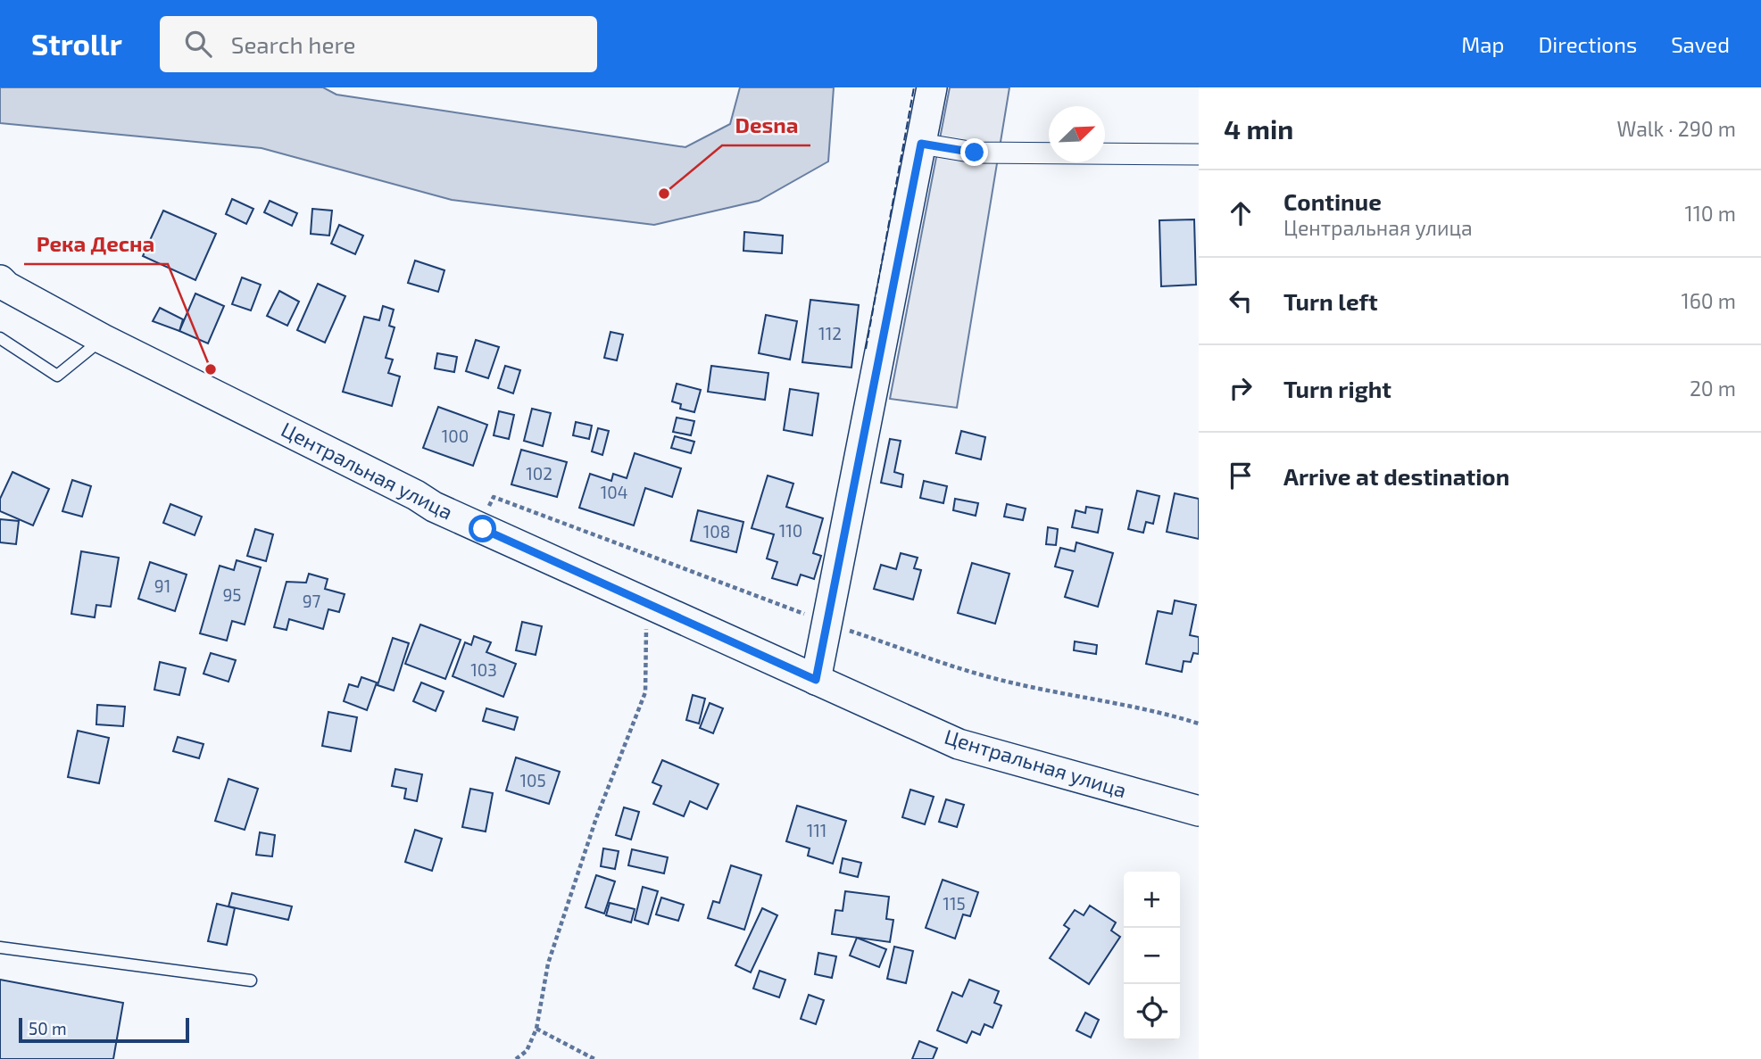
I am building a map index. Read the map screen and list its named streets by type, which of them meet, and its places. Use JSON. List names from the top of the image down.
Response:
{
  "streets": {
    "street": ["Центральная улица"]
  },
  "places": ["Desna", "Река Десна"],
  "house_numbers": [
    "112",
    "100",
    "102",
    "104",
    "110",
    "108",
    "91",
    "95",
    "97",
    "103",
    "105",
    "111",
    "115"
  ],
  "scale_bar": "50 m",
  "north": "top right",
  "page": {
    "header": "Strollr",
    "search": "Search here",
    "nav": ["Map", "Directions", "Saved"],
    "heading": ["4 min", "Walk · 290 m"],
    "list": [
      ["Continue", "Центральная улица", "110 m"],
      ["Turn left", "160 m"],
      ["Turn right", "20 m"],
      "Arrive at destination"
    ],
    "map_buttons": ["+", "−"],
    "scale": "50 m"
  }
}
